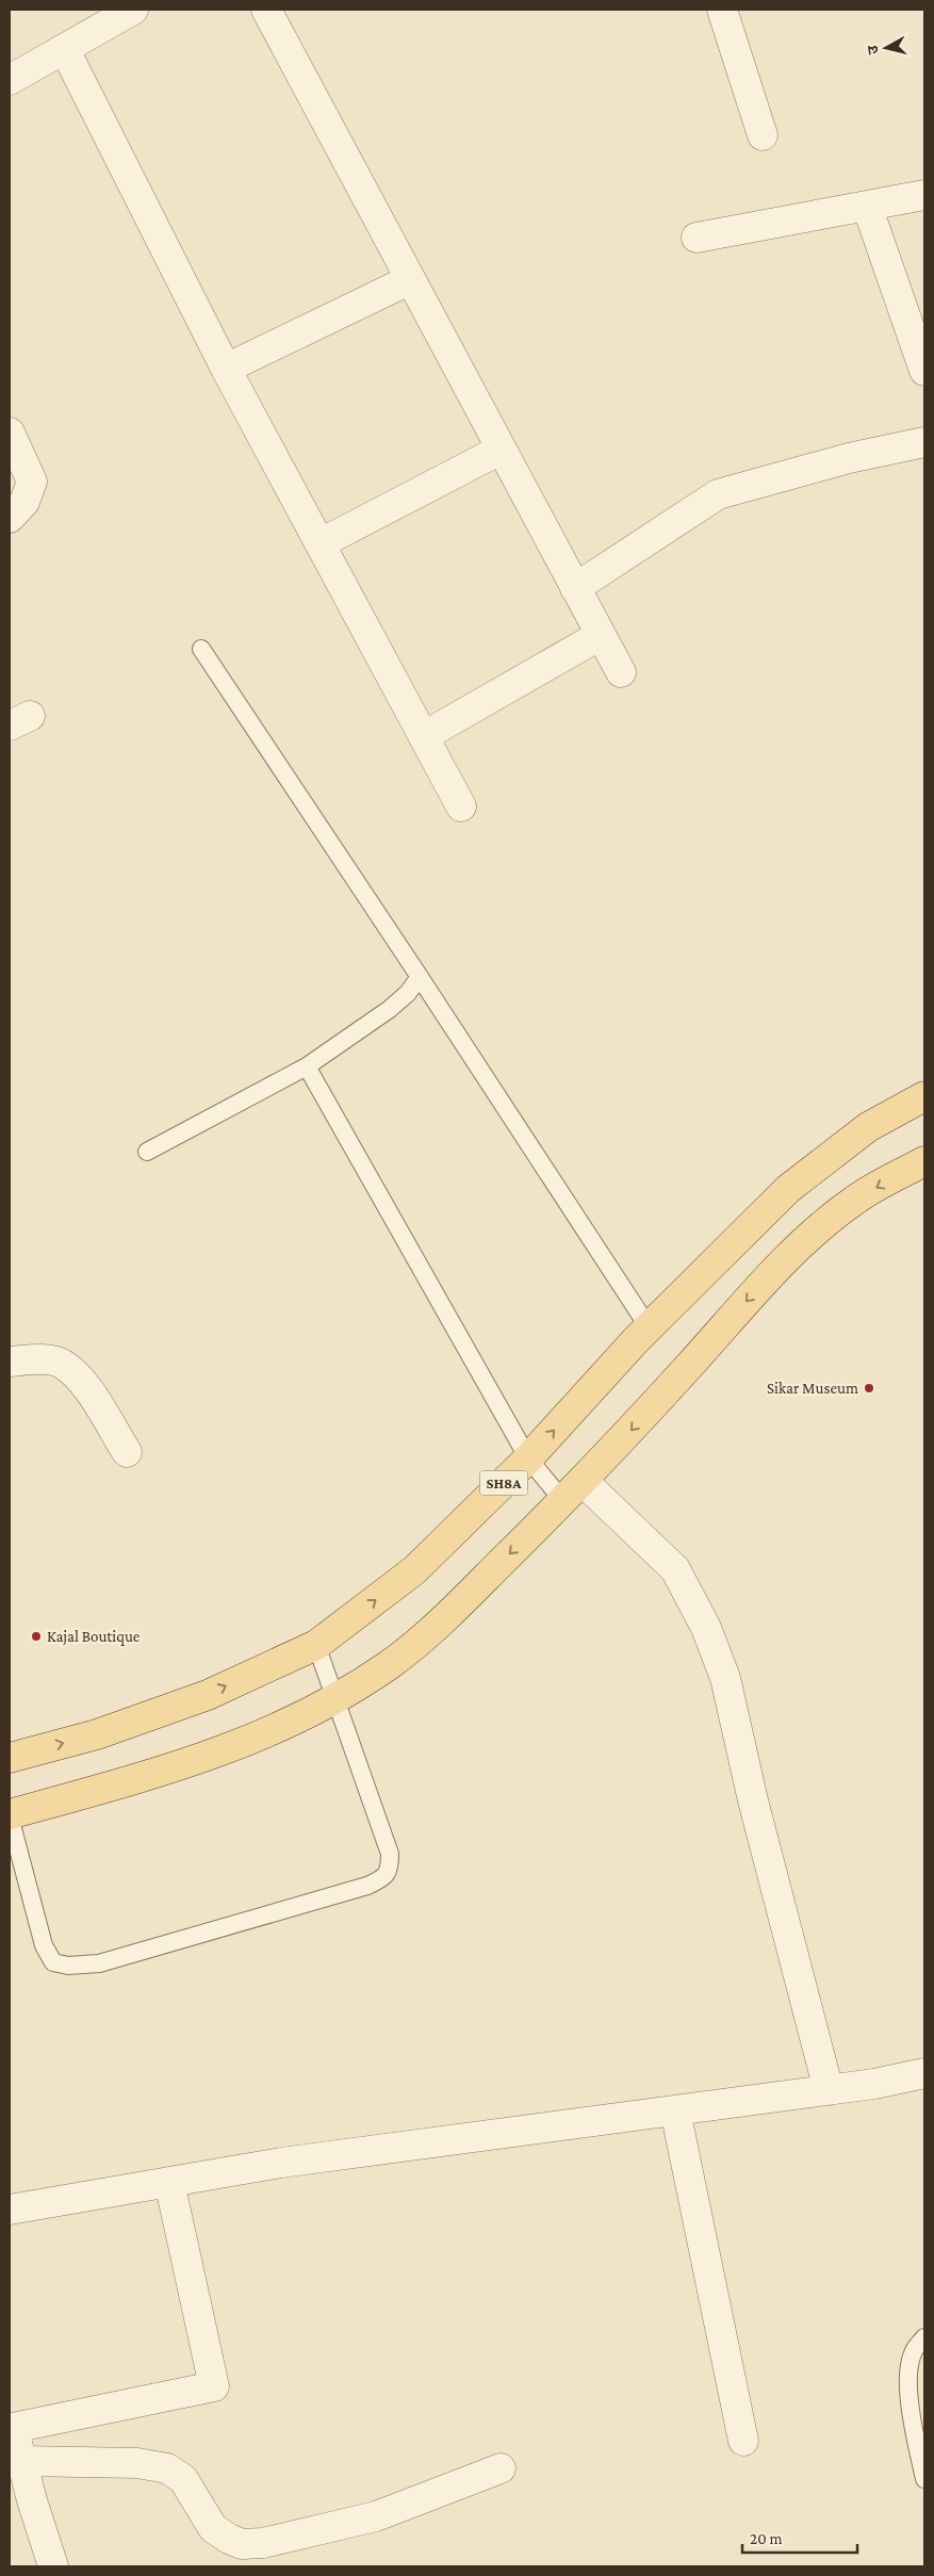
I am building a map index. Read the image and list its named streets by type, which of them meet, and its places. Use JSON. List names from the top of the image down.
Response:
{
  "streets": {
    "main road": ["SH8A"]
  },
  "places": ["Sikar Museum", "Kajal Boutique"],
  "scale_bar": "20 m",
  "north": "left"
}
